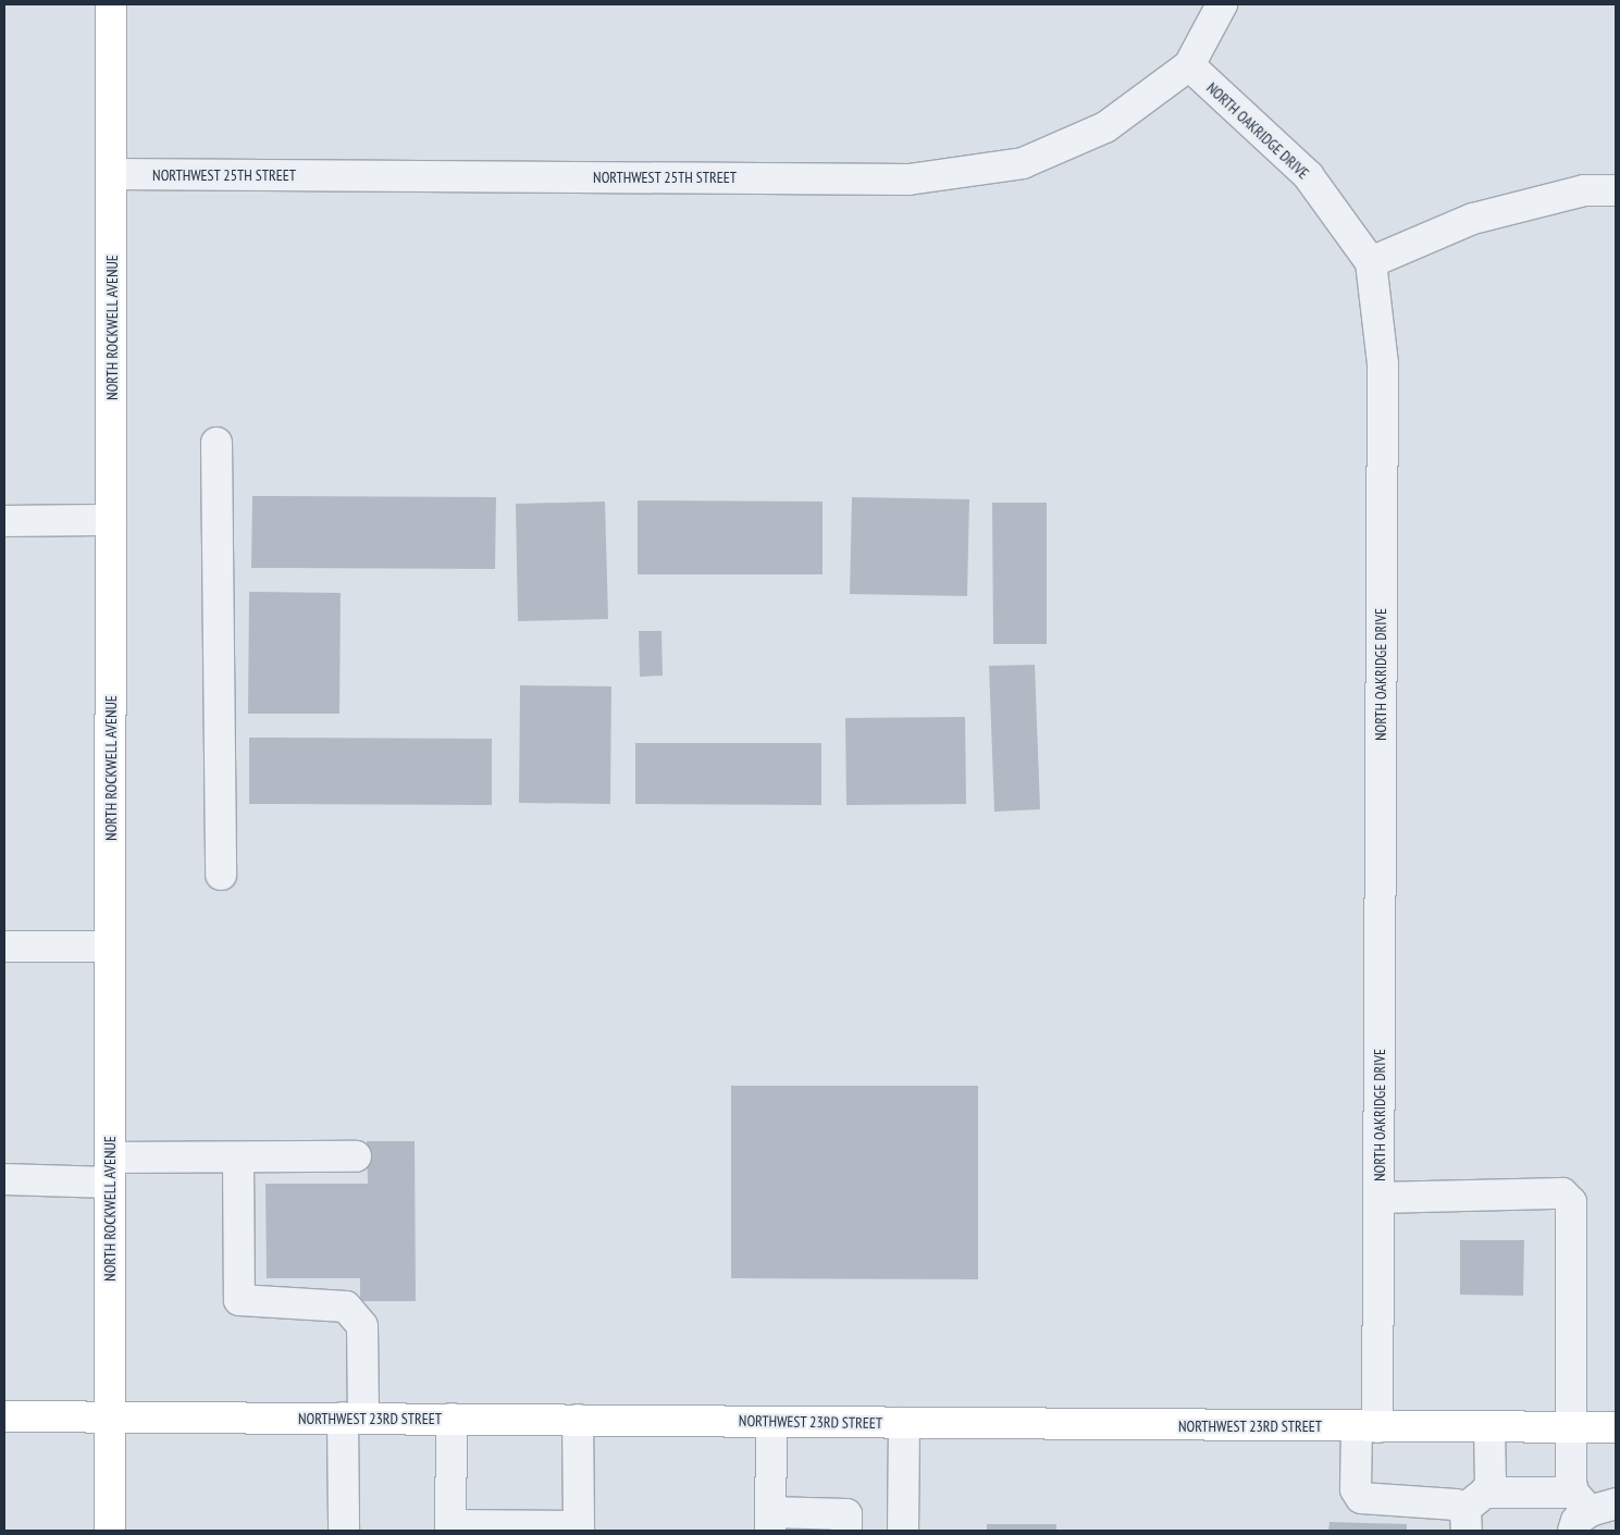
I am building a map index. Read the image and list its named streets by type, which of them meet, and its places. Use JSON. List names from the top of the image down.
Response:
{
  "streets": {
    "main road": ["NORTH ROCKWELL AVENUE", "NORTHWEST 23RD STREET"],
    "street": ["NORTH OAKRIDGE DRIVE", "NORTHWEST 25TH STREET"]
  },
  "crossings": [
    ["NORTH OAKRIDGE DRIVE", "NORTHWEST 25TH STREET"],
    ["NORTH OAKRIDGE DRIVE", "NORTHWEST 23RD STREET"],
    ["NORTHWEST 25TH STREET", "NORTH ROCKWELL AVENUE"],
    ["NORTH ROCKWELL AVENUE", "NORTHWEST 23RD STREET"]
  ]
}
